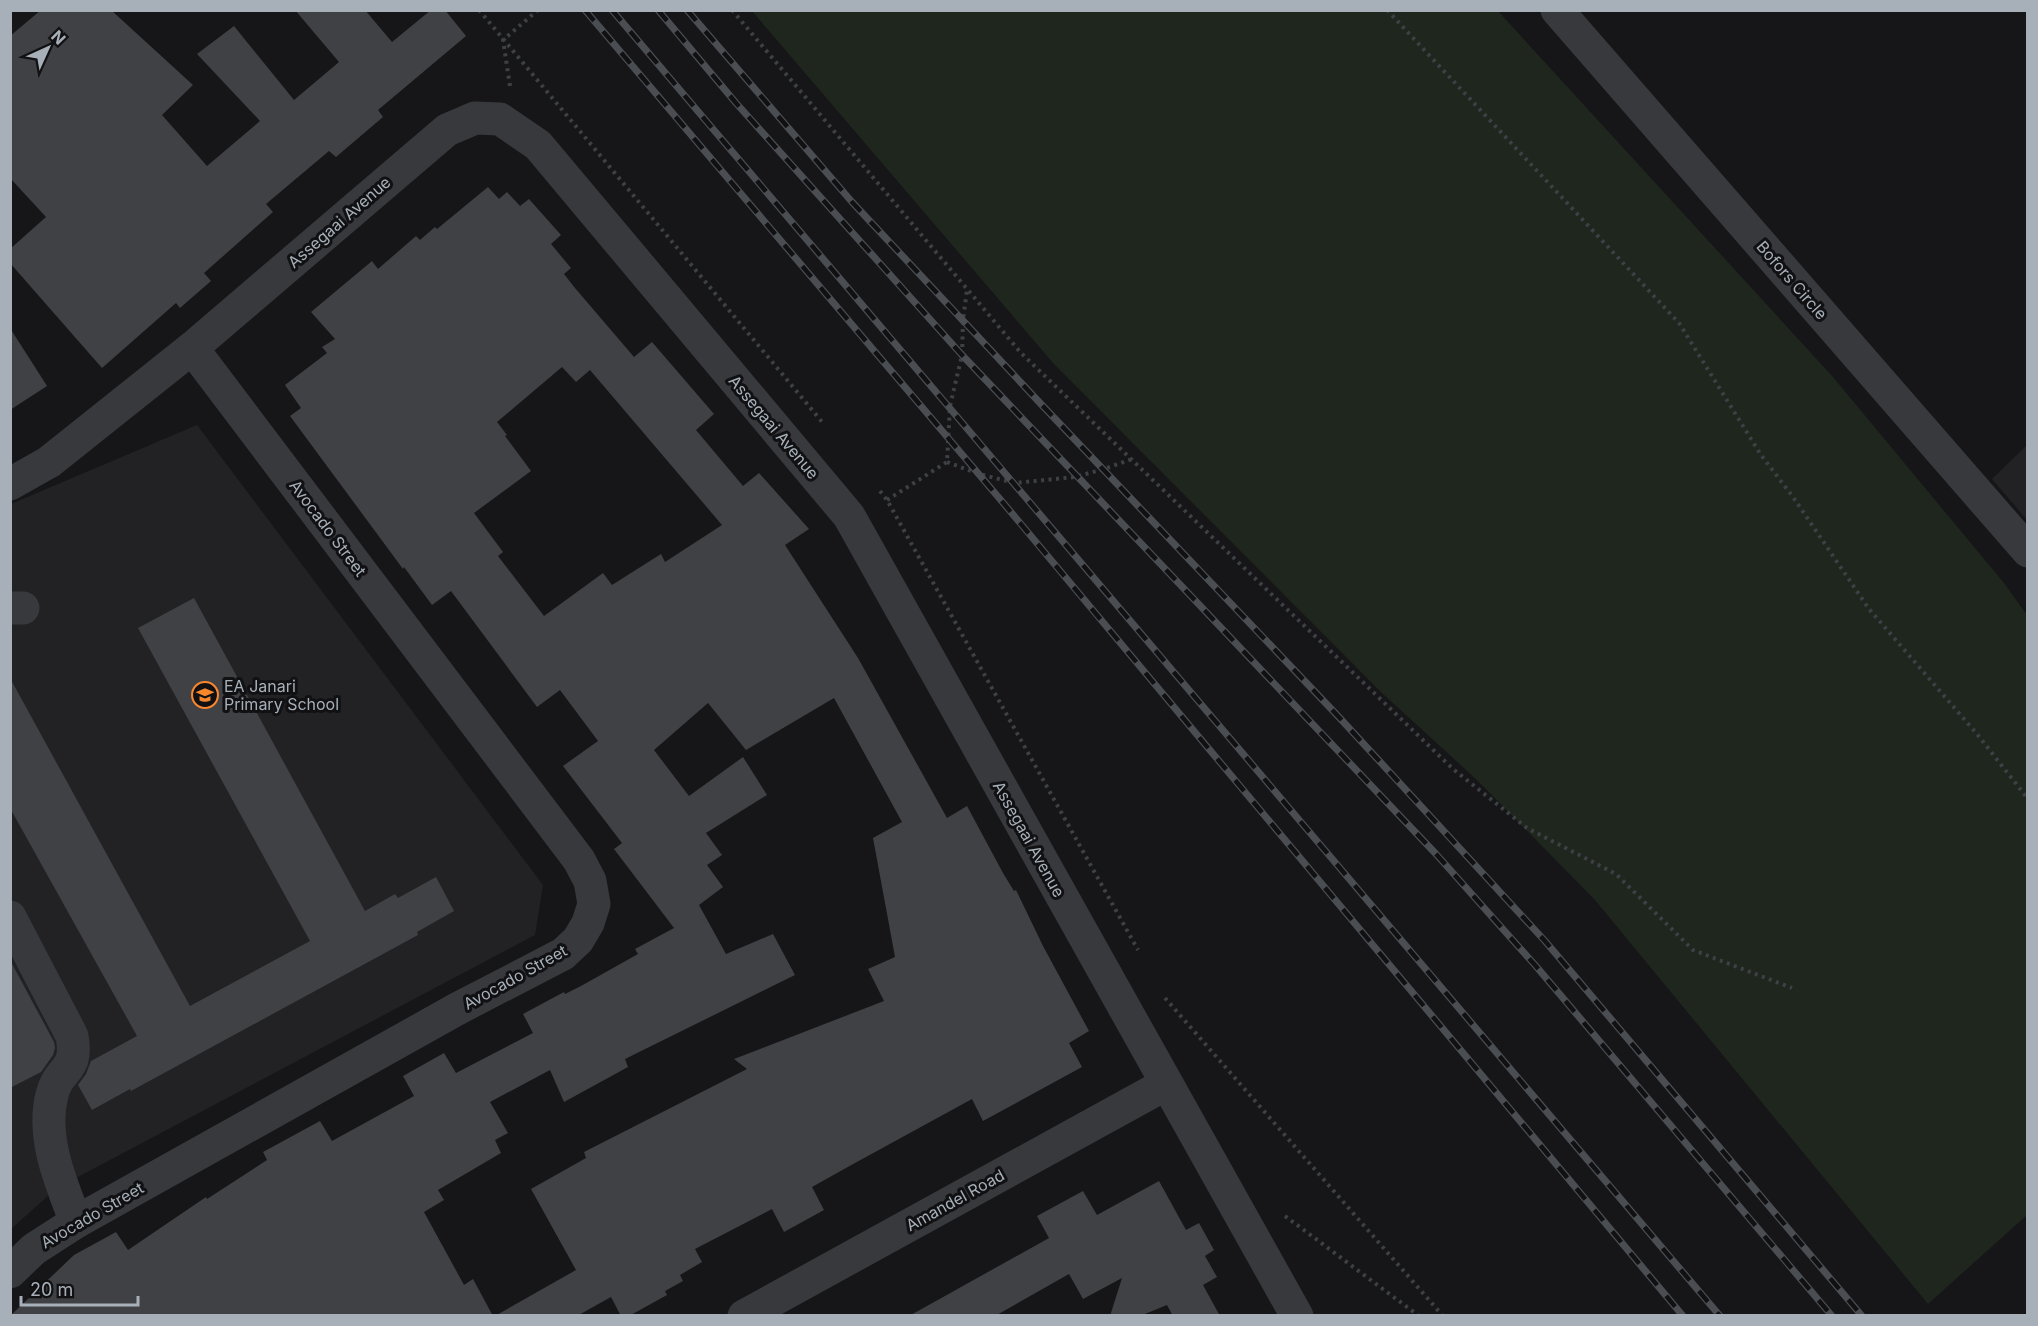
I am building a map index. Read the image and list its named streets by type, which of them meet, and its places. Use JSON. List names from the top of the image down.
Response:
{
  "streets": {
    "street": [
      "Assegaai Avenue",
      "Bofors Circle",
      "Avocado Street",
      "Amandel Road"
    ]
  },
  "crossings": [
    ["Assegaai Avenue", "Avocado Street"],
    ["Assegaai Avenue", "Amandel Road"]
  ],
  "places": {
    "school or university": ["EA Janari Primary School"]
  },
  "scale_bar": "20 m",
  "north": "top right"
}
